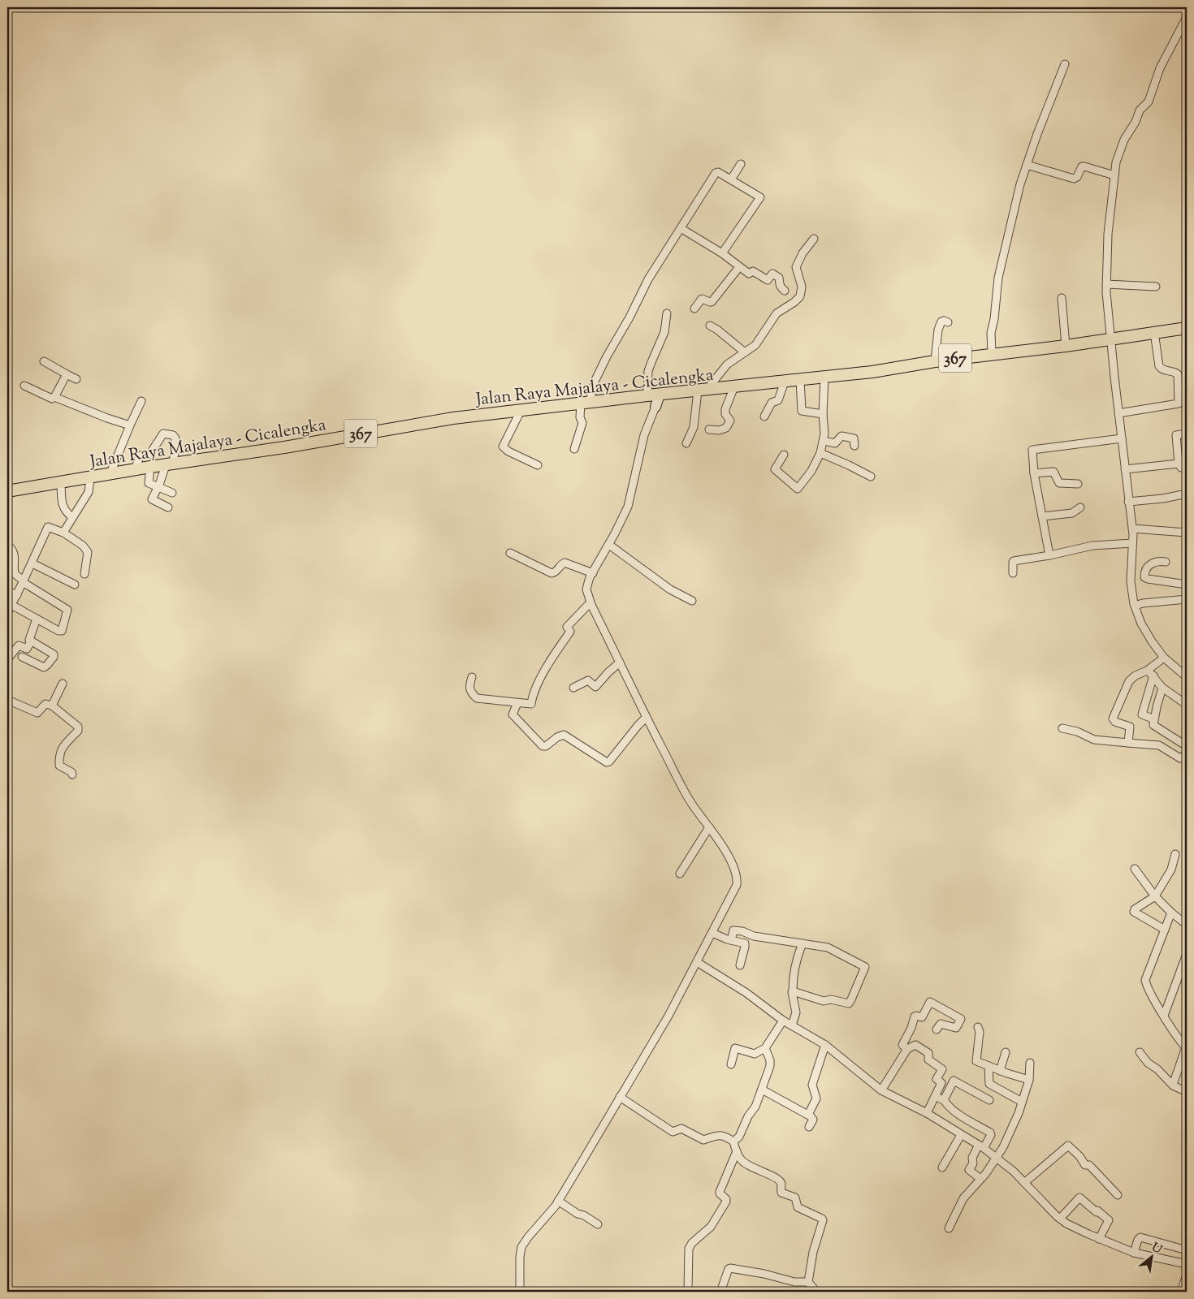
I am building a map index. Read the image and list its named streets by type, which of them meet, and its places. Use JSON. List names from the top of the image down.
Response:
{
  "streets": {
    "main road": ["367", "Jalan Raya Majalaya - Cicalengka"]
  },
  "north": "top right"
}
